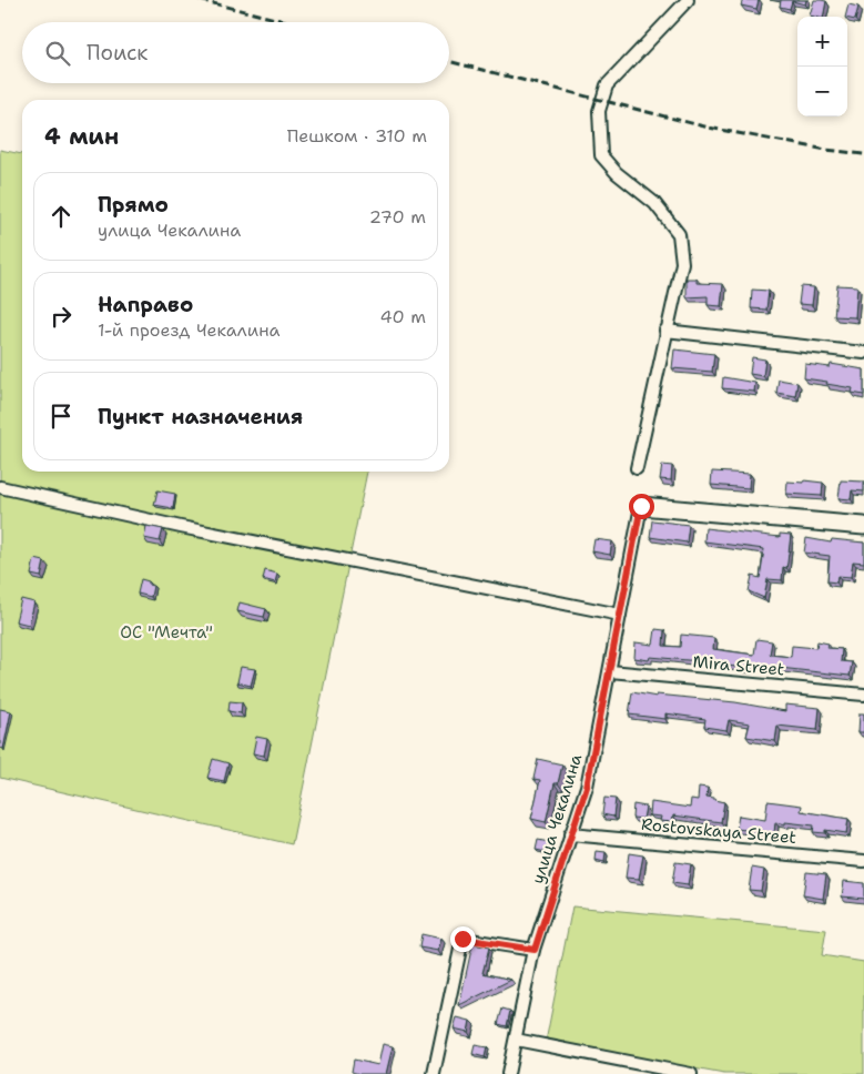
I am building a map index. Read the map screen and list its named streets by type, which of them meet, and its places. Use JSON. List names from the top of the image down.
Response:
{
  "streets": {
    "street": ["Mira Street", "улица Чекалина", "Rostovskaya Street"]
  },
  "crossings": [
    ["Mira Street", "улица Чекалина"],
    ["улица Чекалина", "Rostovskaya Street"]
  ],
  "parks": ["ОС \"Мечта\""],
  "page": {
    "map_buttons": ["+", "−"],
    "search": "Поиск",
    "heading": ["4 мин", "Пешком · 310 m"],
    "list": [
      ["Прямо", "улица Чекалина", "270 m"],
      ["Направо", "1-й проезд Чекалина", "40 m"],
      "Пункт назначения"
    ]
  }
}
